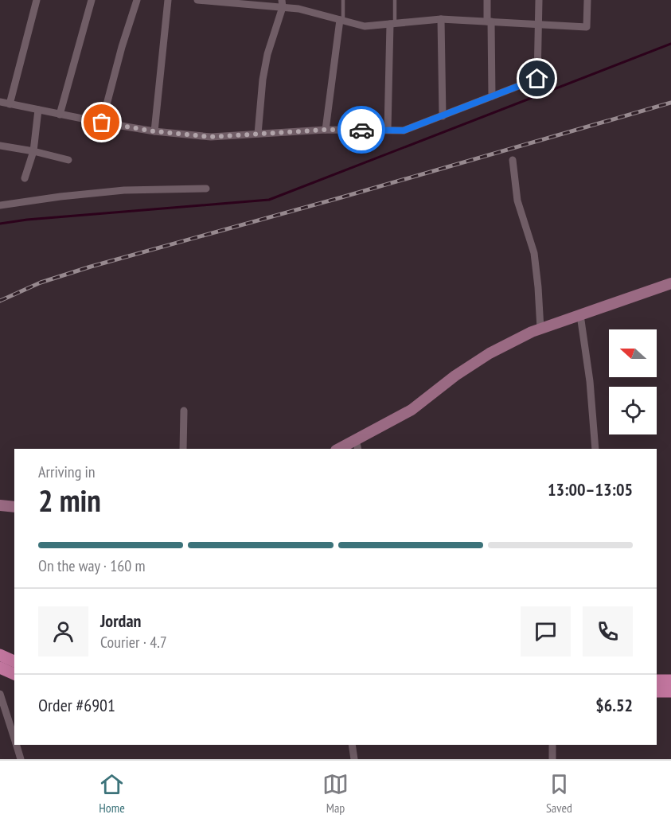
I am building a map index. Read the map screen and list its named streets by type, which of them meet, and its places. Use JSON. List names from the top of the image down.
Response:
{
  "north": "left",
  "page": {
    "heading": ["2 min", "Arriving in", "13:00–13:05"],
    "panel": [
      "Jordan",
      "Courier · 4.7",
      "Order #6901",
      "$6.52"
    ],
    "bar": "On the way · 160 m",
    "tabs": ["Home", "Map", "Saved"]
  }
}
